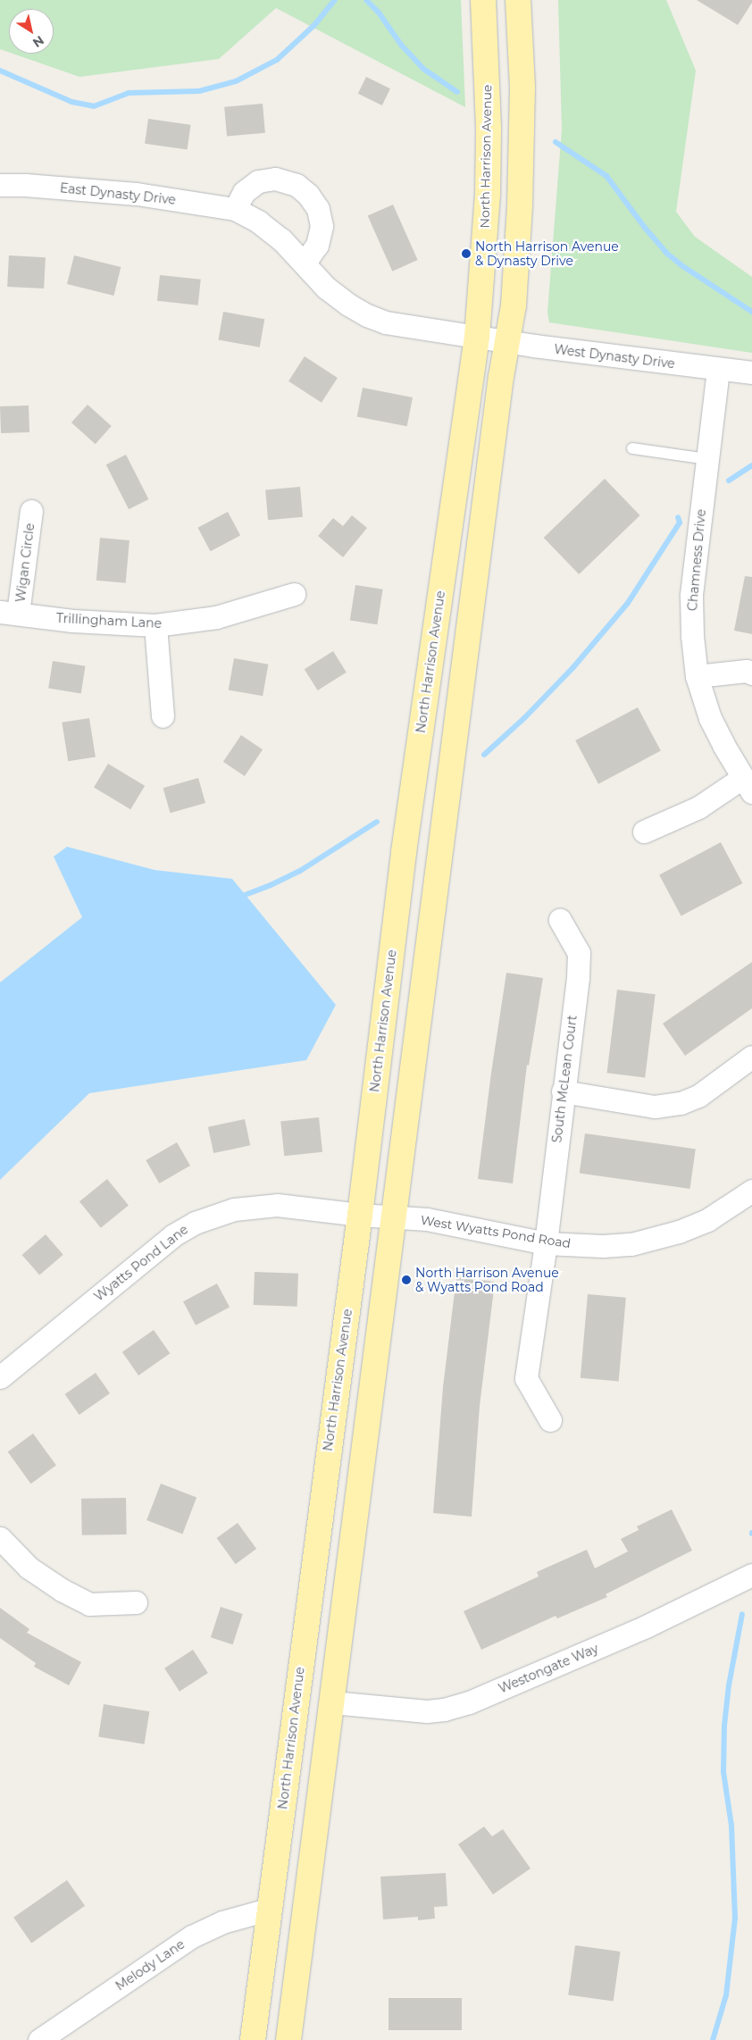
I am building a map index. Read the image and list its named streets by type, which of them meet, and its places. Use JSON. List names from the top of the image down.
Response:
{
  "streets": {
    "main road": ["North Harrison Avenue"],
    "street": [
      "East Dynasty Drive",
      "West Dynasty Drive",
      "Chamness Drive",
      "Wigan Circle",
      "Trillingham Lane",
      "South McLean Court",
      "West Wyatts Pond Road",
      "Wyatts Pond Lane",
      "Westongate Way",
      "Melody Lane"
    ]
  },
  "crossings": [
    ["North Harrison Avenue", "East Dynasty Drive"],
    ["North Harrison Avenue", "West Dynasty Drive"],
    ["North Harrison Avenue", "West Wyatts Pond Road"],
    ["North Harrison Avenue", "Wyatts Pond Lane"],
    ["North Harrison Avenue", "Melody Lane"],
    ["East Dynasty Drive", "West Dynasty Drive"],
    ["West Dynasty Drive", "Chamness Drive"],
    ["Wigan Circle", "Trillingham Lane"],
    ["South McLean Court", "West Wyatts Pond Road"],
    ["West Wyatts Pond Road", "Wyatts Pond Lane"]
  ],
  "places": ["North Harrison Avenue & Dynasty Drive", "North Harrison Avenue & Wyatts Pond Road"],
  "north": "bottom right"
}
